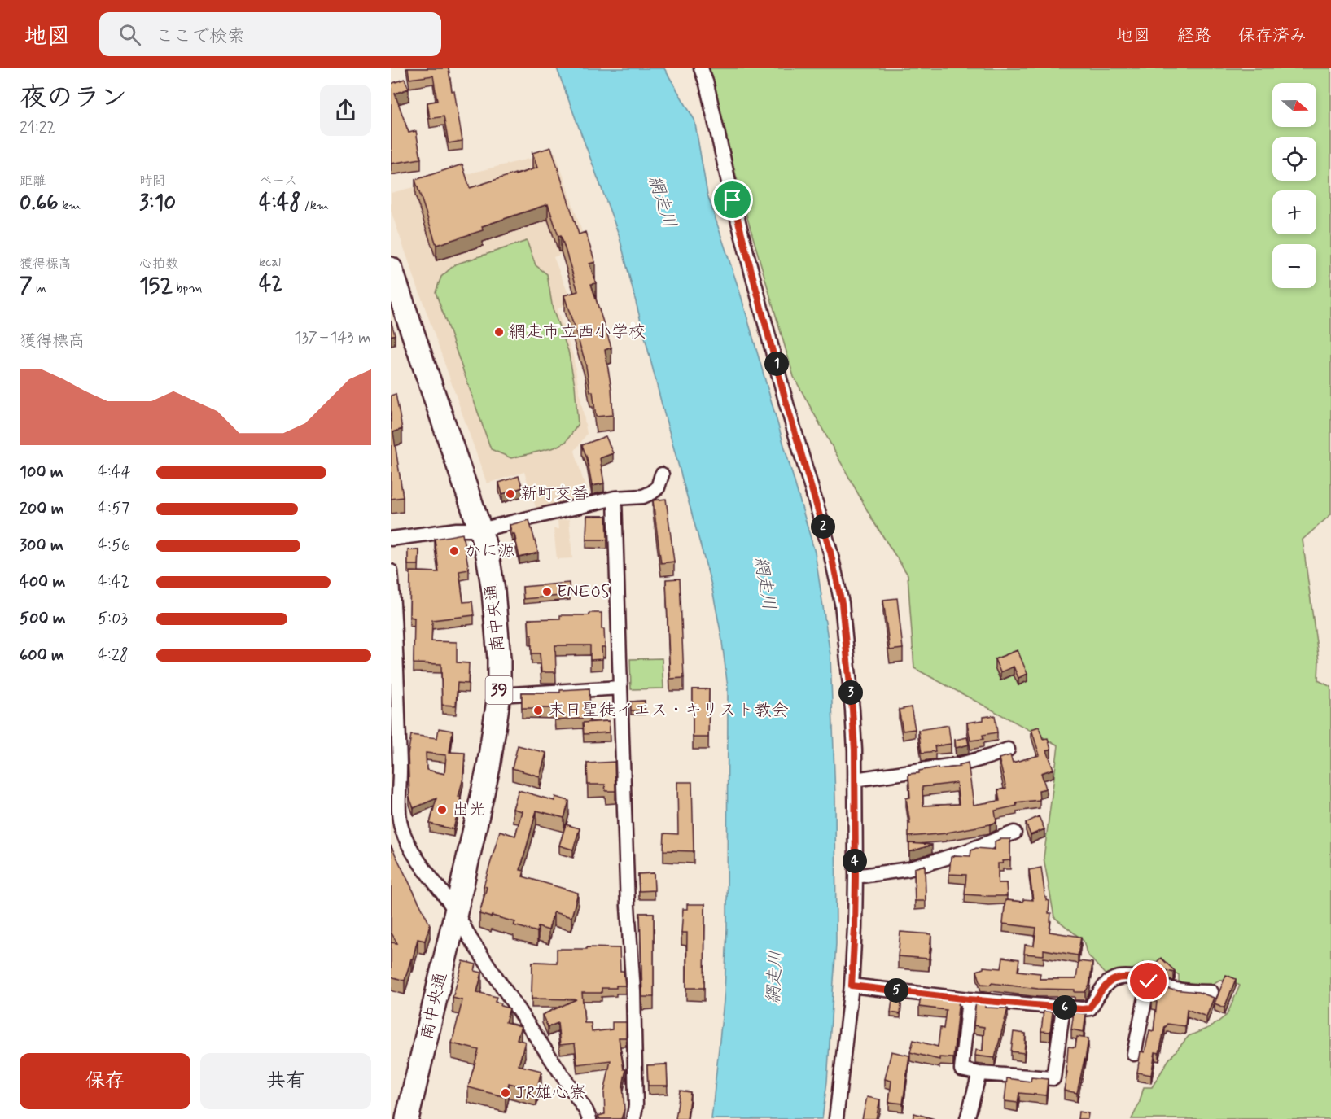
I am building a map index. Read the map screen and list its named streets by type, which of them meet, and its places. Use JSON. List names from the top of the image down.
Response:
{
  "streets": {
    "highway": ["南中央通", "39"]
  },
  "water": ["網走川"],
  "places": [
    "網走市立西小学校",
    "新町交番",
    "かに源",
    "ENEOS",
    "末日聖徒イエス・キリスト教会",
    "出光",
    "JR雄心寮"
  ],
  "north": "right",
  "page": {
    "header": "地図",
    "search": "ここで検索",
    "nav": ["地図", "経路", "保存済み"],
    "heading": ["夜のラン", "21:22"],
    "map_buttons": ["+", "−"],
    "stats": [
      ["距離", "0.66 km"],
      ["時間", "3:10"],
      ["ペース", "4:48 /km"],
      ["獲得標高", "7 m"],
      ["心拍数", "152 bpm"],
      ["kcal", "42"]
    ],
    "chart": ["獲得標高", "137–143 m"],
    "pins": [
      "1",
      "2",
      "3",
      "4",
      "5",
      "6"
    ],
    "list": [
      {
        "name": "100 m",
        "note": "4:44"
      },
      {
        "name": "200 m",
        "note": "4:57"
      },
      {
        "name": "300 m",
        "note": "4:56"
      },
      {
        "name": "400 m",
        "note": "4:42"
      },
      {
        "name": "500 m",
        "note": "5:03"
      },
      {
        "name": "600 m",
        "note": "4:28"
      }
    ],
    "buttons": ["保存", "共有"]
  }
}
